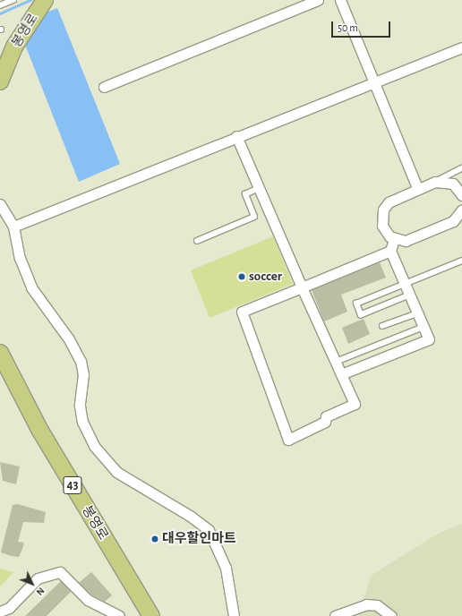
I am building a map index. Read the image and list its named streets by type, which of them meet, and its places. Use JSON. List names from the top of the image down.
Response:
{
  "streets": {
    "highway": ["봉영로", "43"]
  },
  "places": ["soccer", "대우할인마트"],
  "scale_bar": "50 m",
  "north": "bottom right"
}
